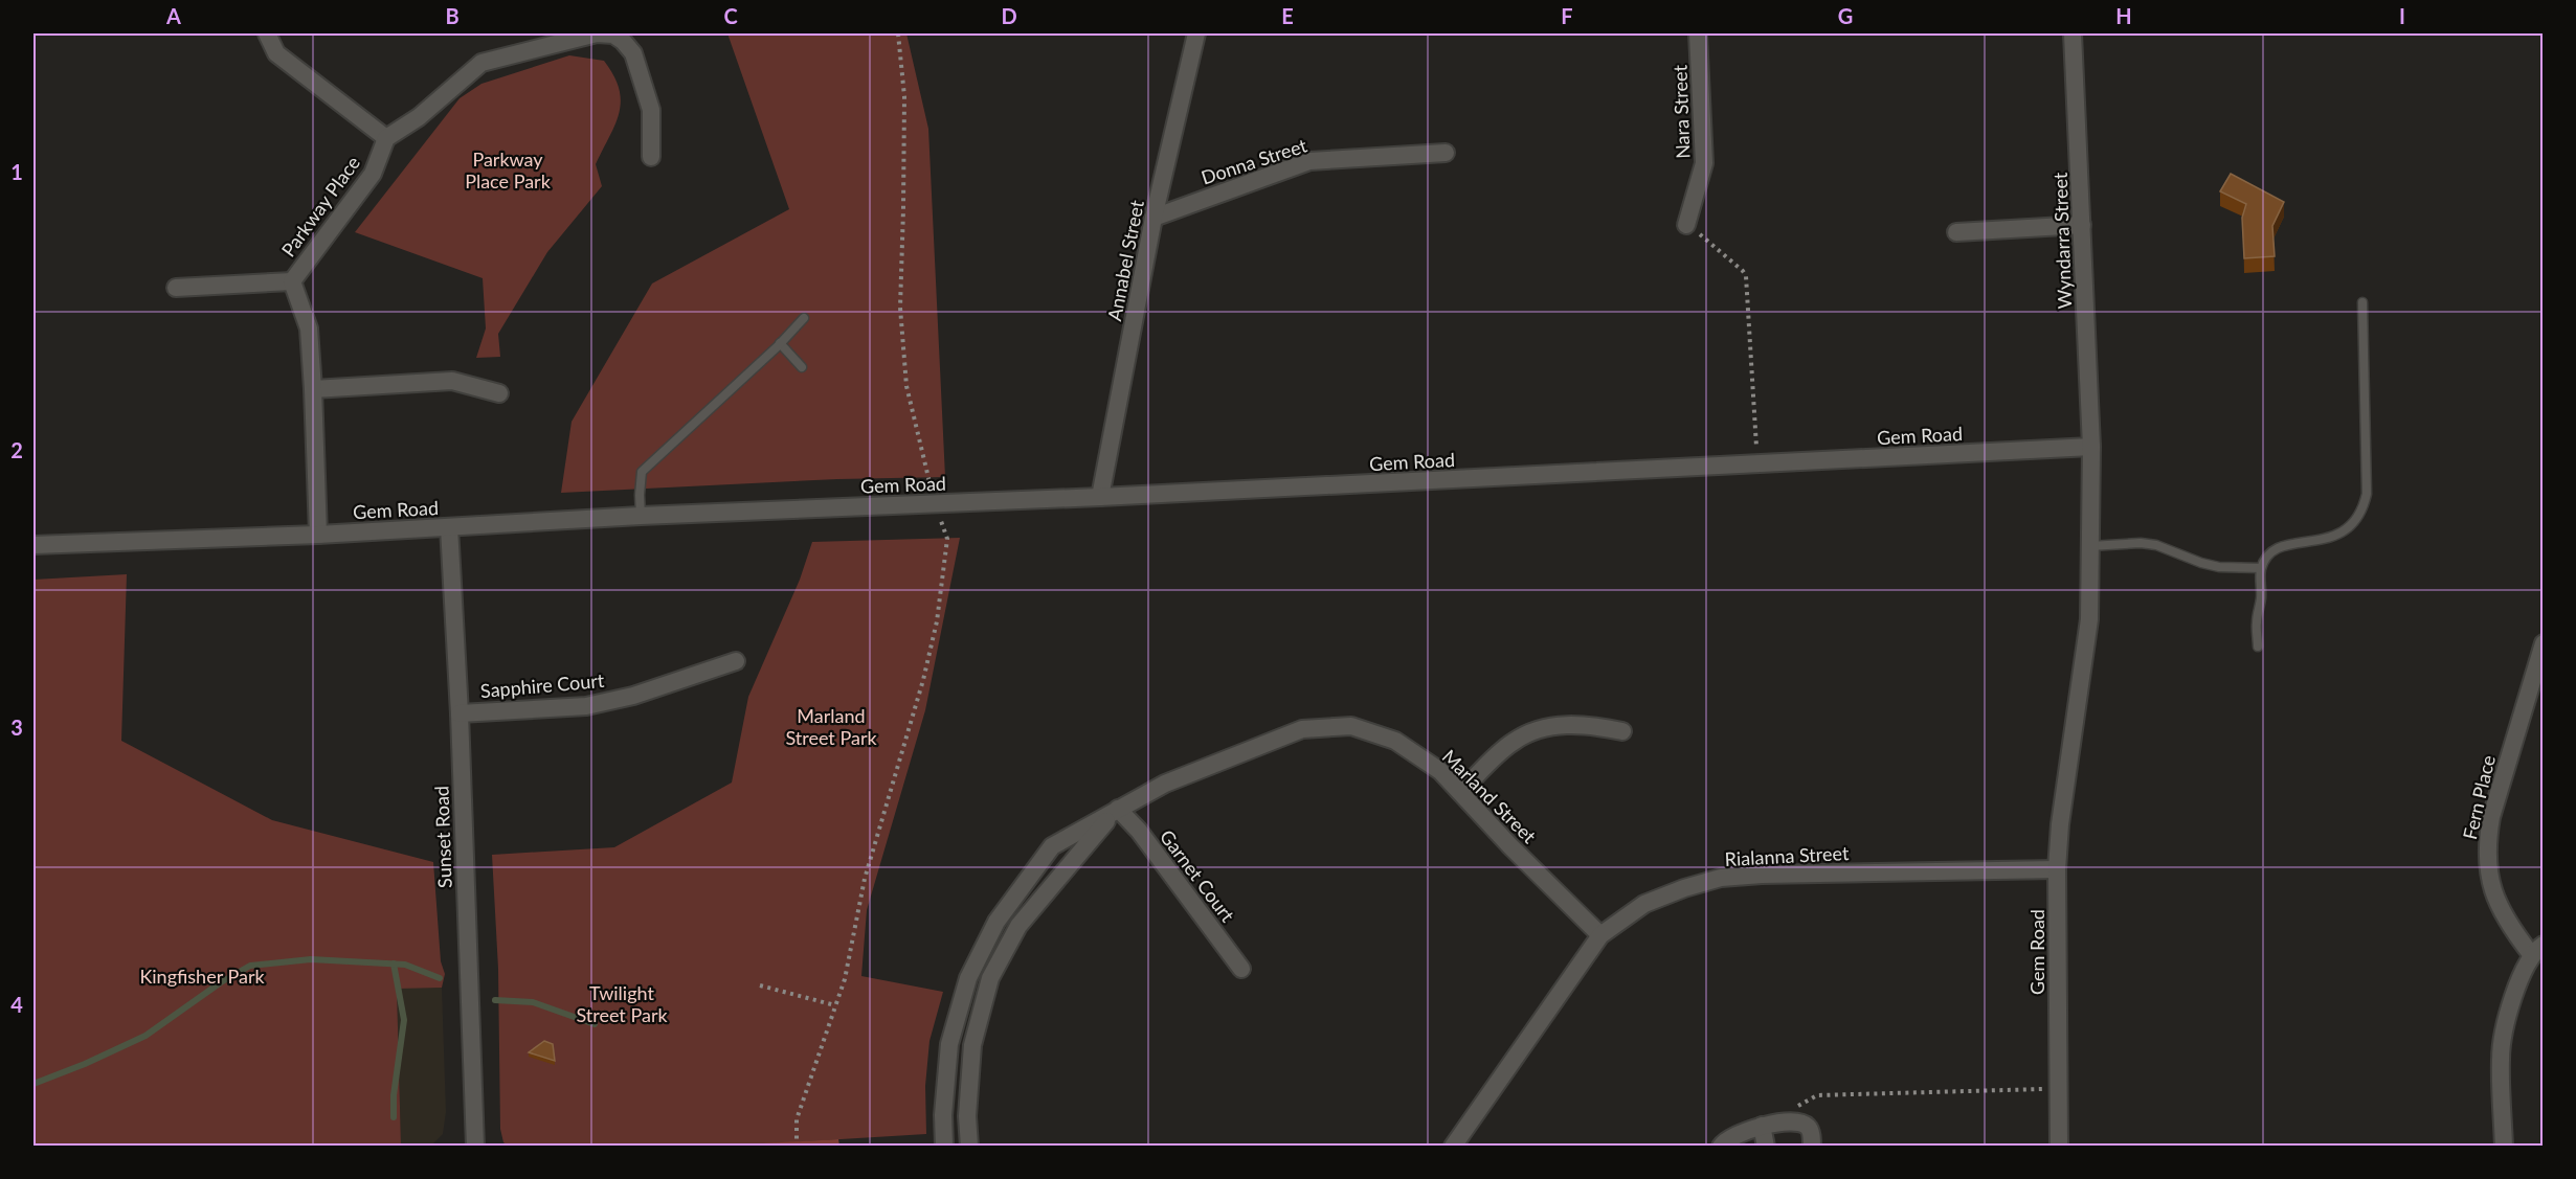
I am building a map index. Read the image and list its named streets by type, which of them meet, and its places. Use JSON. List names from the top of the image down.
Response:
{
  "streets": {
    "street": [
      "Nara Street",
      "Donna Street",
      "Parkway Place",
      "Wyndarra Street",
      "Annabel Street",
      "Gem Road",
      "Sapphire Court",
      "Marland Street",
      "Fern Place",
      "Sunset Road",
      "Rialanna Street",
      "Garnet Court"
    ]
  },
  "crossings": [
    ["Donna Street", "Annabel Street"],
    ["Parkway Place", "Gem Road"],
    ["Wyndarra Street", "Gem Road"],
    ["Annabel Street", "Gem Road"],
    ["Gem Road", "Sunset Road"],
    ["Gem Road", "Rialanna Street"],
    ["Sapphire Court", "Sunset Road"],
    ["Marland Street", "Rialanna Street"],
    ["Marland Street", "Garnet Court"]
  ],
  "parks": [
    "Parkway Place Park",
    "Marland Street Park",
    "Kingfisher Park",
    "Twilight Street Park"
  ],
  "grid": {
    "columns": [
      "A",
      "B",
      "C",
      "D",
      "E",
      "F",
      "G",
      "H",
      "I"
    ],
    "rows": [
      "1",
      "2",
      "3",
      "4"
    ]
  }
}
